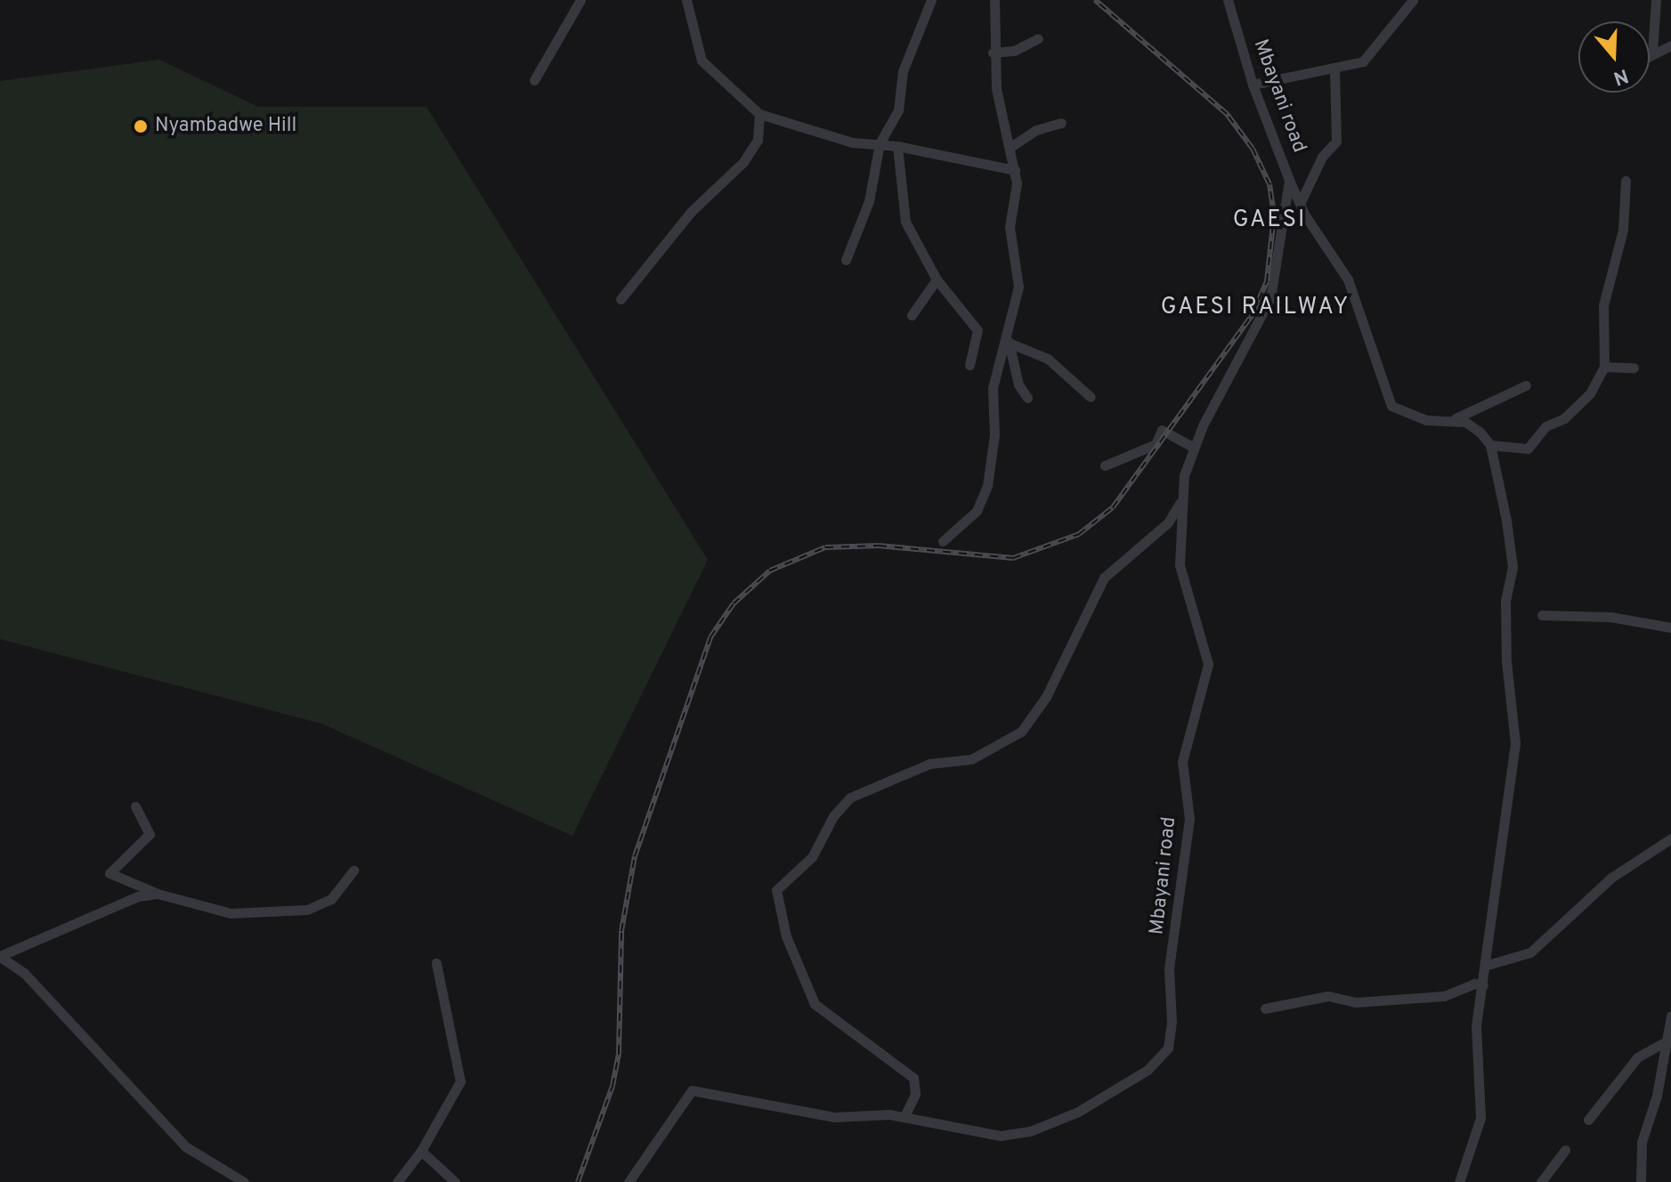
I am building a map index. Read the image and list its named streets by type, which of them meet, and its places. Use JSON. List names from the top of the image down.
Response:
{
  "streets": {
    "street": ["Mbayani road"]
  },
  "districts": ["GAESI", "GAESI RAILWAY"],
  "places": ["Nyambadwe Hill"],
  "north": "bottom"
}
